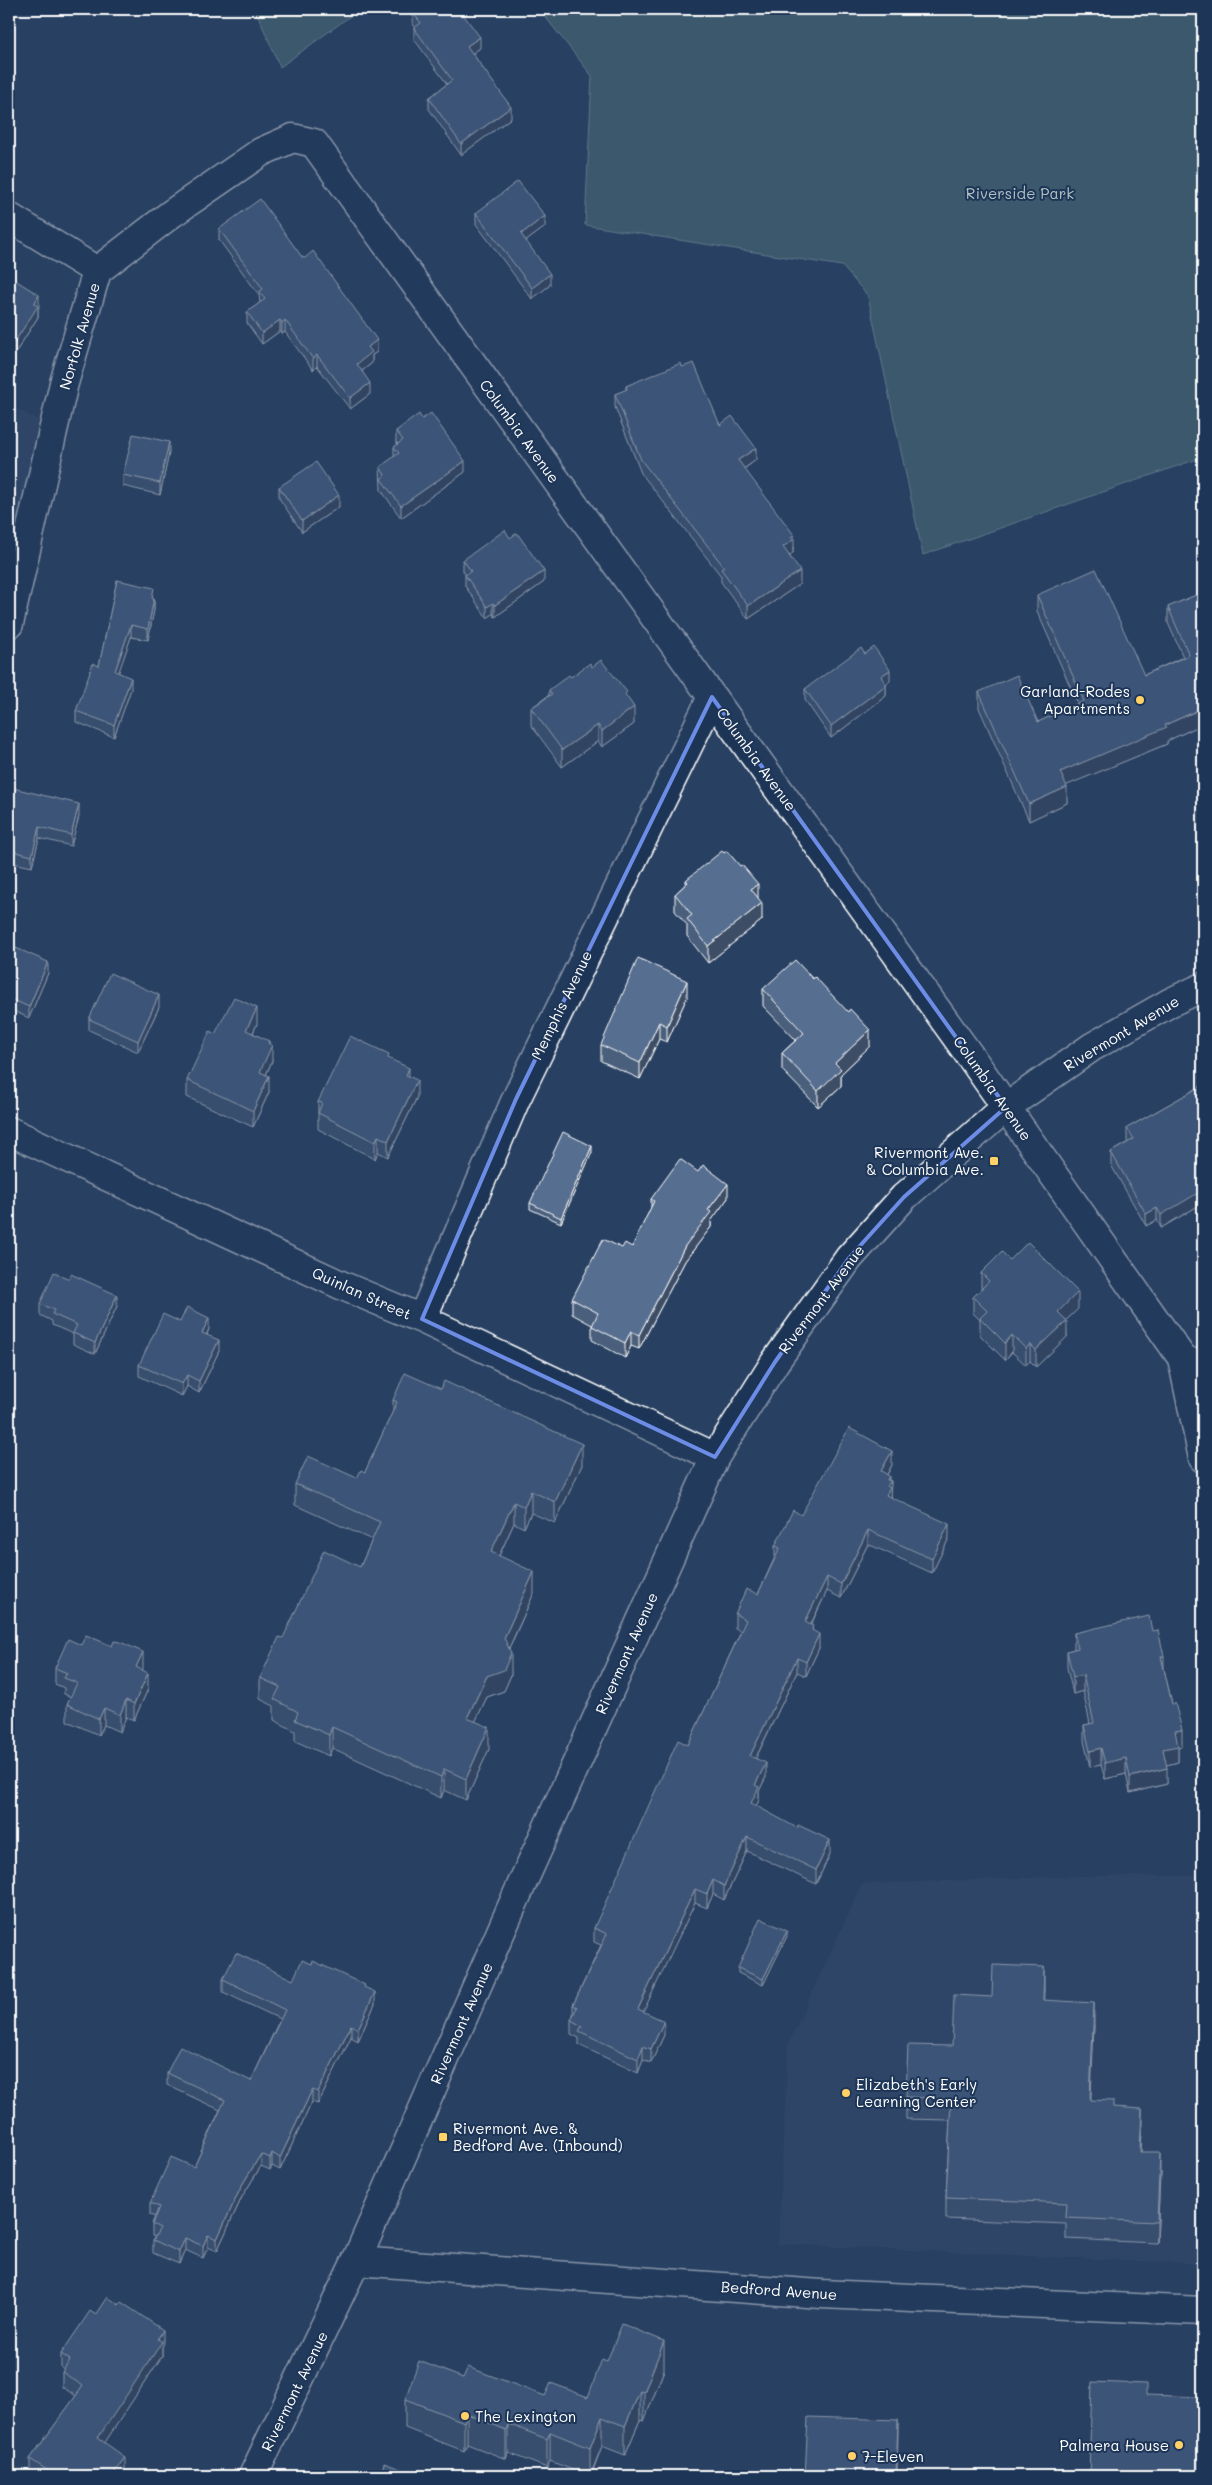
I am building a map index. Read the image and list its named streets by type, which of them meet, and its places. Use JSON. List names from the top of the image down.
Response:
{
  "streets": {
    "street": [
      "Norfolk Avenue",
      "Columbia Avenue",
      "Memphis Avenue",
      "Rivermont Avenue",
      "Quinlan Street",
      "Bedford Avenue"
    ]
  },
  "crossings": [
    ["Norfolk Avenue", "Columbia Avenue"],
    ["Columbia Avenue", "Memphis Avenue"],
    ["Columbia Avenue", "Rivermont Avenue"],
    ["Memphis Avenue", "Quinlan Street"],
    ["Rivermont Avenue", "Quinlan Street"],
    ["Rivermont Avenue", "Bedford Avenue"]
  ],
  "parks": ["Riverside Park"],
  "places": {
    "other": [
      "Garland-Rodes Apartments",
      "Elizabeth's Early Learning Center",
      "The Lexington",
      "Palmera House",
      "7-Eleven"
    ],
    "transit": ["Rivermont Ave. & Columbia Ave.", "Rivermont Ave. & Bedford Ave. (Inbound)"]
  }
}
